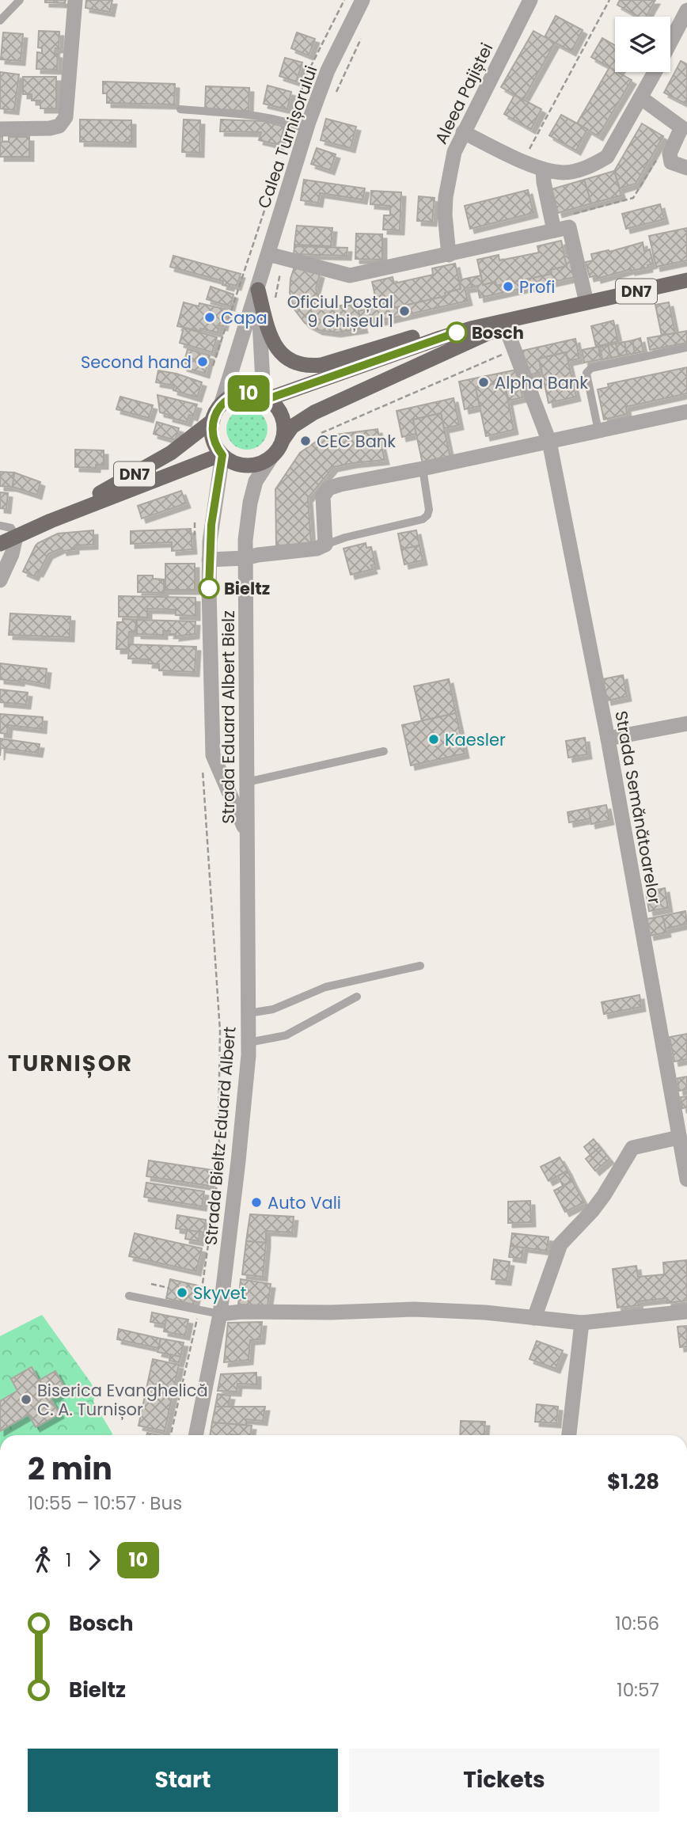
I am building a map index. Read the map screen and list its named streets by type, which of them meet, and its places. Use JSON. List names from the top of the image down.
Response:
{
  "streets": {
    "main road": ["DN7"],
    "street": [
      "Aleea Pajiștei",
      "Calea Turnișorului",
      "Strada Eduard Albert Bielz",
      "Strada Semănătoarelor",
      "Strada Bieltz Eduard Albert"
    ]
  },
  "crossings": [
    ["Calea Turnișorului", "DN7"],
    ["Calea Turnișorului", "Strada Eduard Albert Bielz"],
    ["DN7", "Strada Eduard Albert Bielz"],
    ["DN7", "Strada Semănătoarelor"],
    ["Strada Eduard Albert Bielz", "Strada Bieltz Eduard Albert"]
  ],
  "districts": ["TURNIȘOR"],
  "places": [
    "Profi",
    "Oficiul Poștal 9 Ghișeul 1",
    "Capa",
    "Bosch",
    "Second hand",
    "Alpha Bank",
    "CEC Bank",
    "Bieltz",
    "Kaesler",
    "Auto Vali",
    "Skyvet",
    "Biserica Evanghelică C. A. Turnișor"
  ],
  "lines": ["bus line 10"],
  "page": {
    "on_map": "10",
    "heading": ["2 min", "10:55 – 10:57 · Bus", "$1.28"],
    "legs": ["1", "10"],
    "list": [
      {
        "name": "Bosch",
        "value": "10:56"
      },
      {
        "name": "Bieltz",
        "value": "10:57"
      }
    ],
    "buttons": ["Start", "Tickets"]
  }
}
